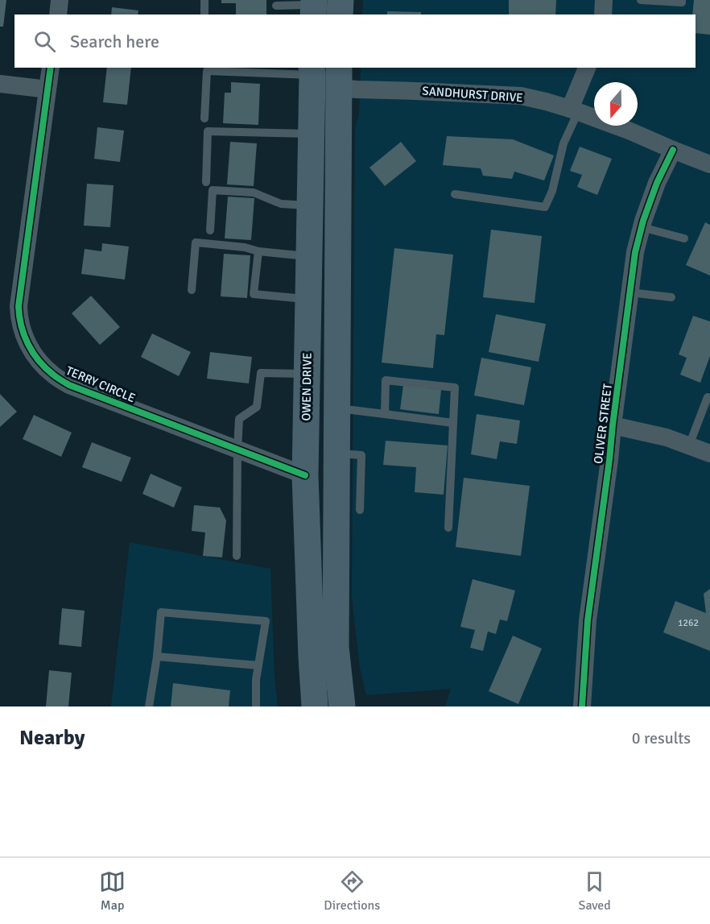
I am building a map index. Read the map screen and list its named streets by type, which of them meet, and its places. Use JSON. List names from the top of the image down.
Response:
{
  "streets": {
    "highway": ["OWEN DRIVE"],
    "street": ["SANDHURST DRIVE", "TERRY CIRCLE", "OLIVER STREET"]
  },
  "crossings": [
    ["SANDHURST DRIVE", "OLIVER STREET"],
    ["TERRY CIRCLE", "OWEN DRIVE"]
  ],
  "house_numbers": ["1262"],
  "north": "bottom",
  "page": {
    "search": "Search here",
    "heading": ["Nearby", "0 results"],
    "nav": ["Map", "Directions", "Saved"]
  }
}
